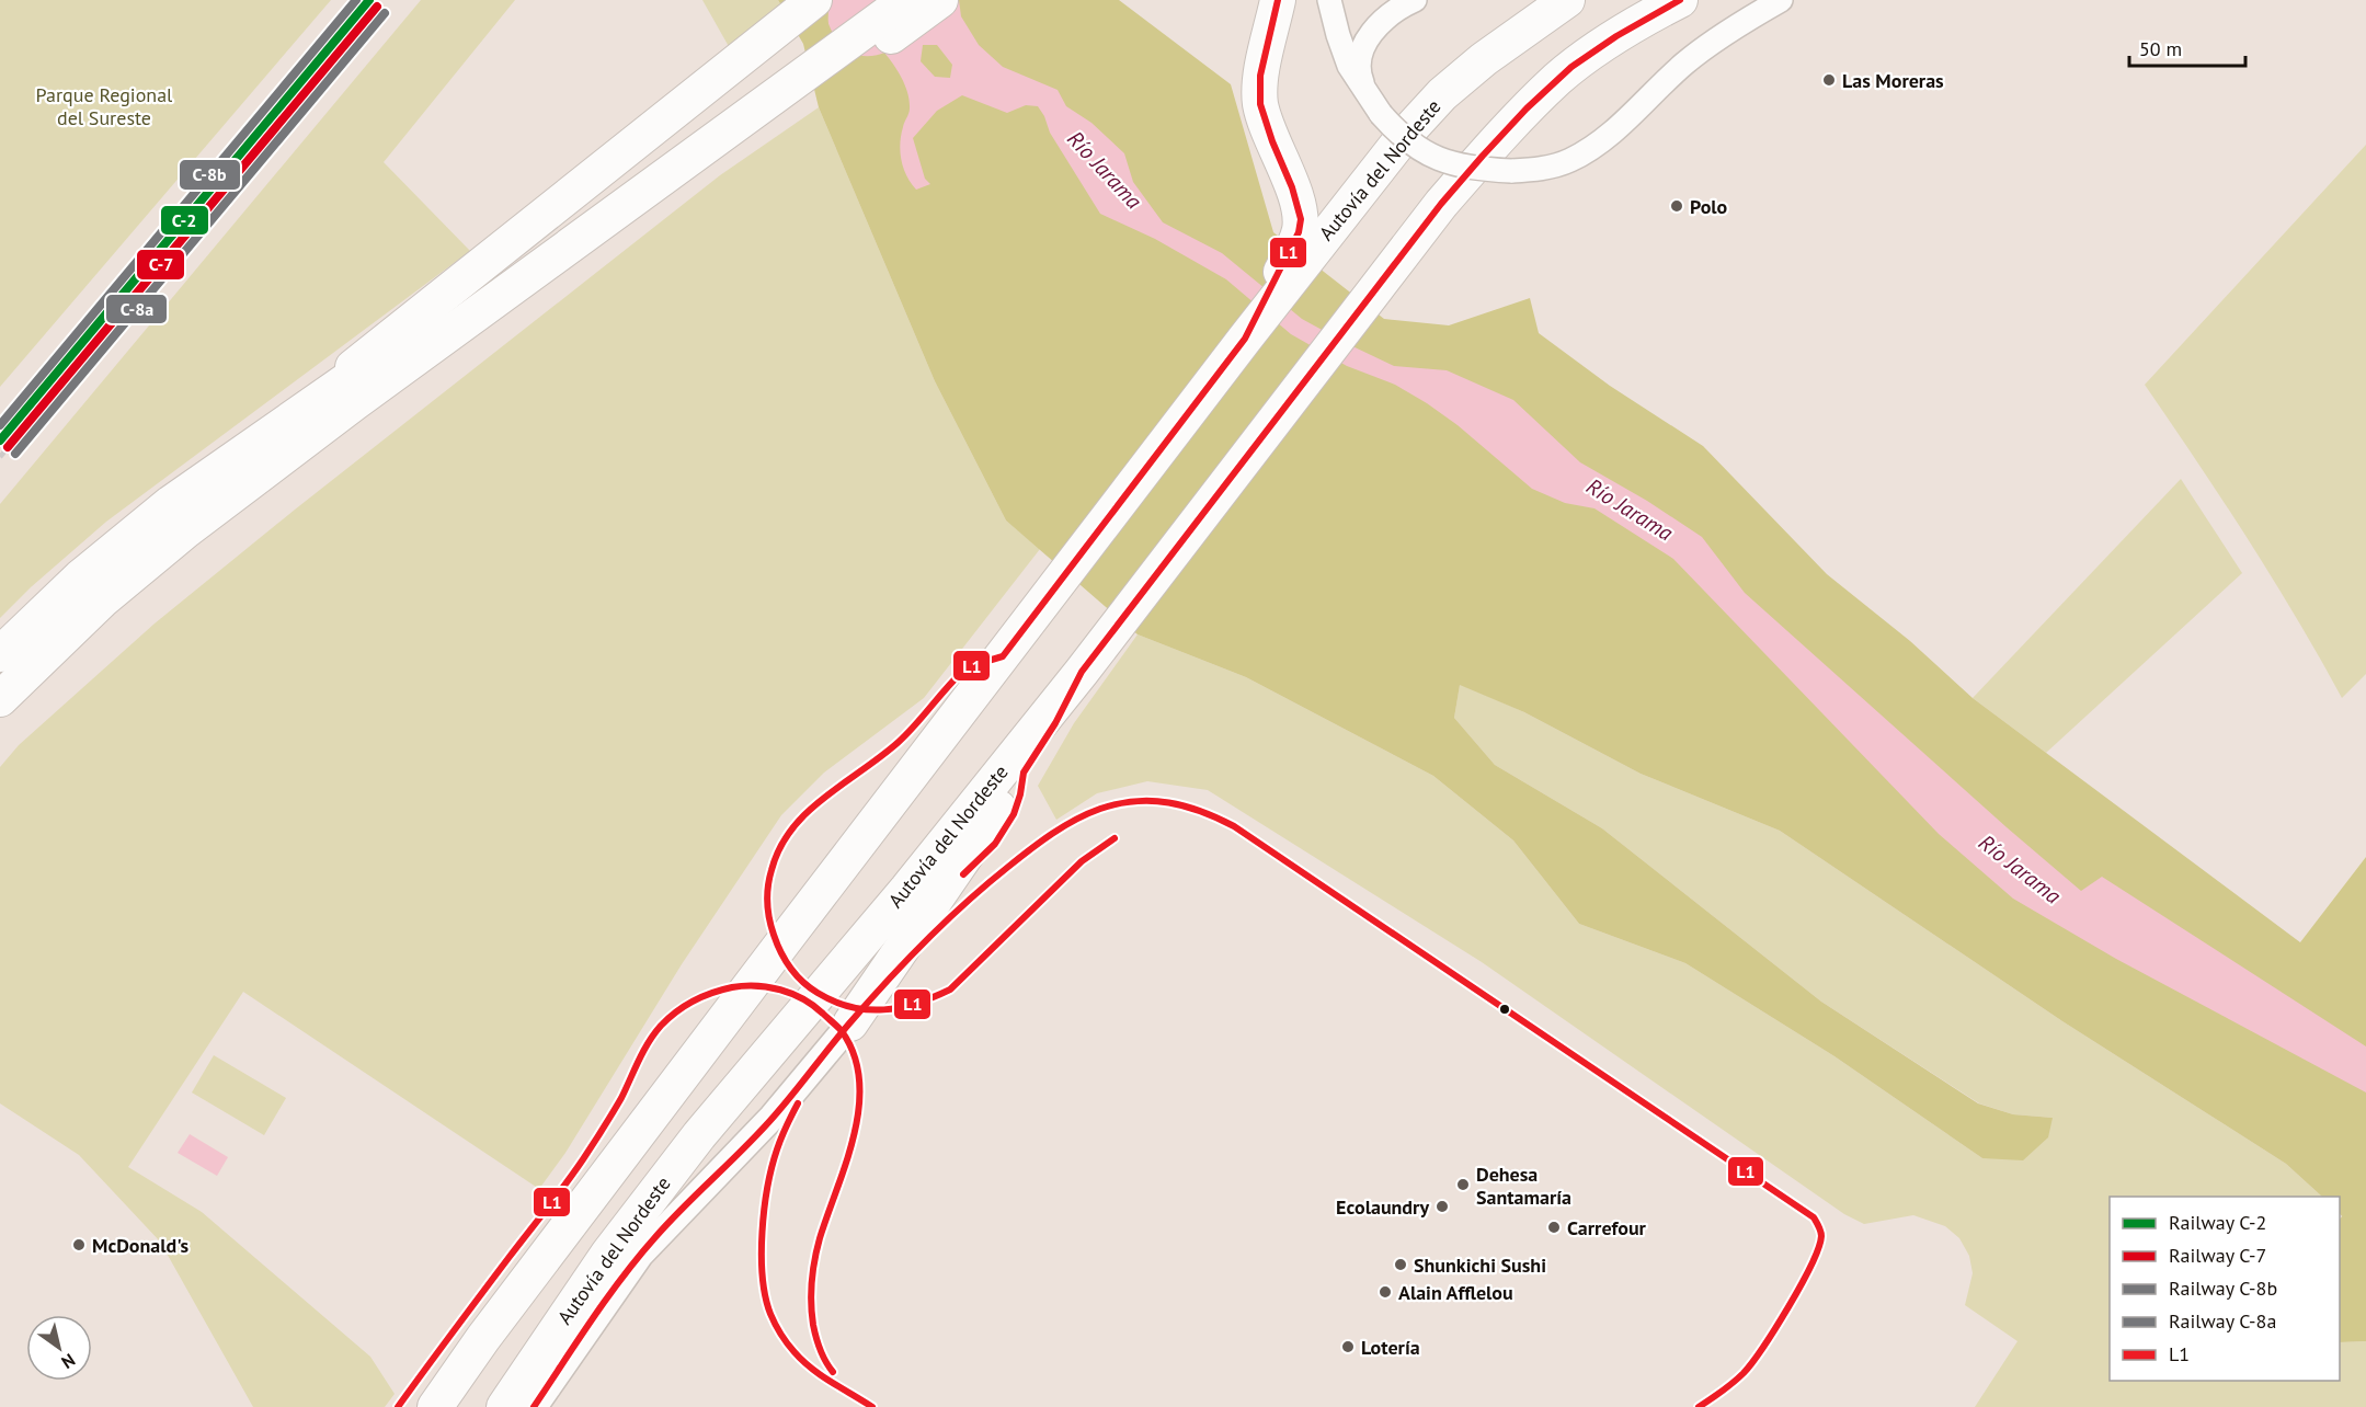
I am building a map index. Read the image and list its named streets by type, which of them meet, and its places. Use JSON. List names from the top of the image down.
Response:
{
  "streets": {
    "highway": ["Autovía del Nordeste"]
  },
  "water": ["Río Jarama"],
  "parks": ["Parque Regional del Sureste"],
  "places": [
    "Las Moreras",
    "Polo",
    "Dehesa Santamaría",
    "Ecolaundry",
    "Carrefour",
    "McDonald's",
    "Shunkichi Sushi",
    "Alain Afflelou",
    "Lotería"
  ],
  "lines": [
    "rail line C-2",
    "rail line C-8b",
    "transit line L1",
    "rail line C-7",
    "rail line C-8a"
  ],
  "legend": [
    "Railway C-2",
    "Railway C-7",
    "Railway C-8b",
    "Railway C-8a",
    "L1"
  ],
  "scale_bar": "50 m",
  "north": "bottom right"
}
